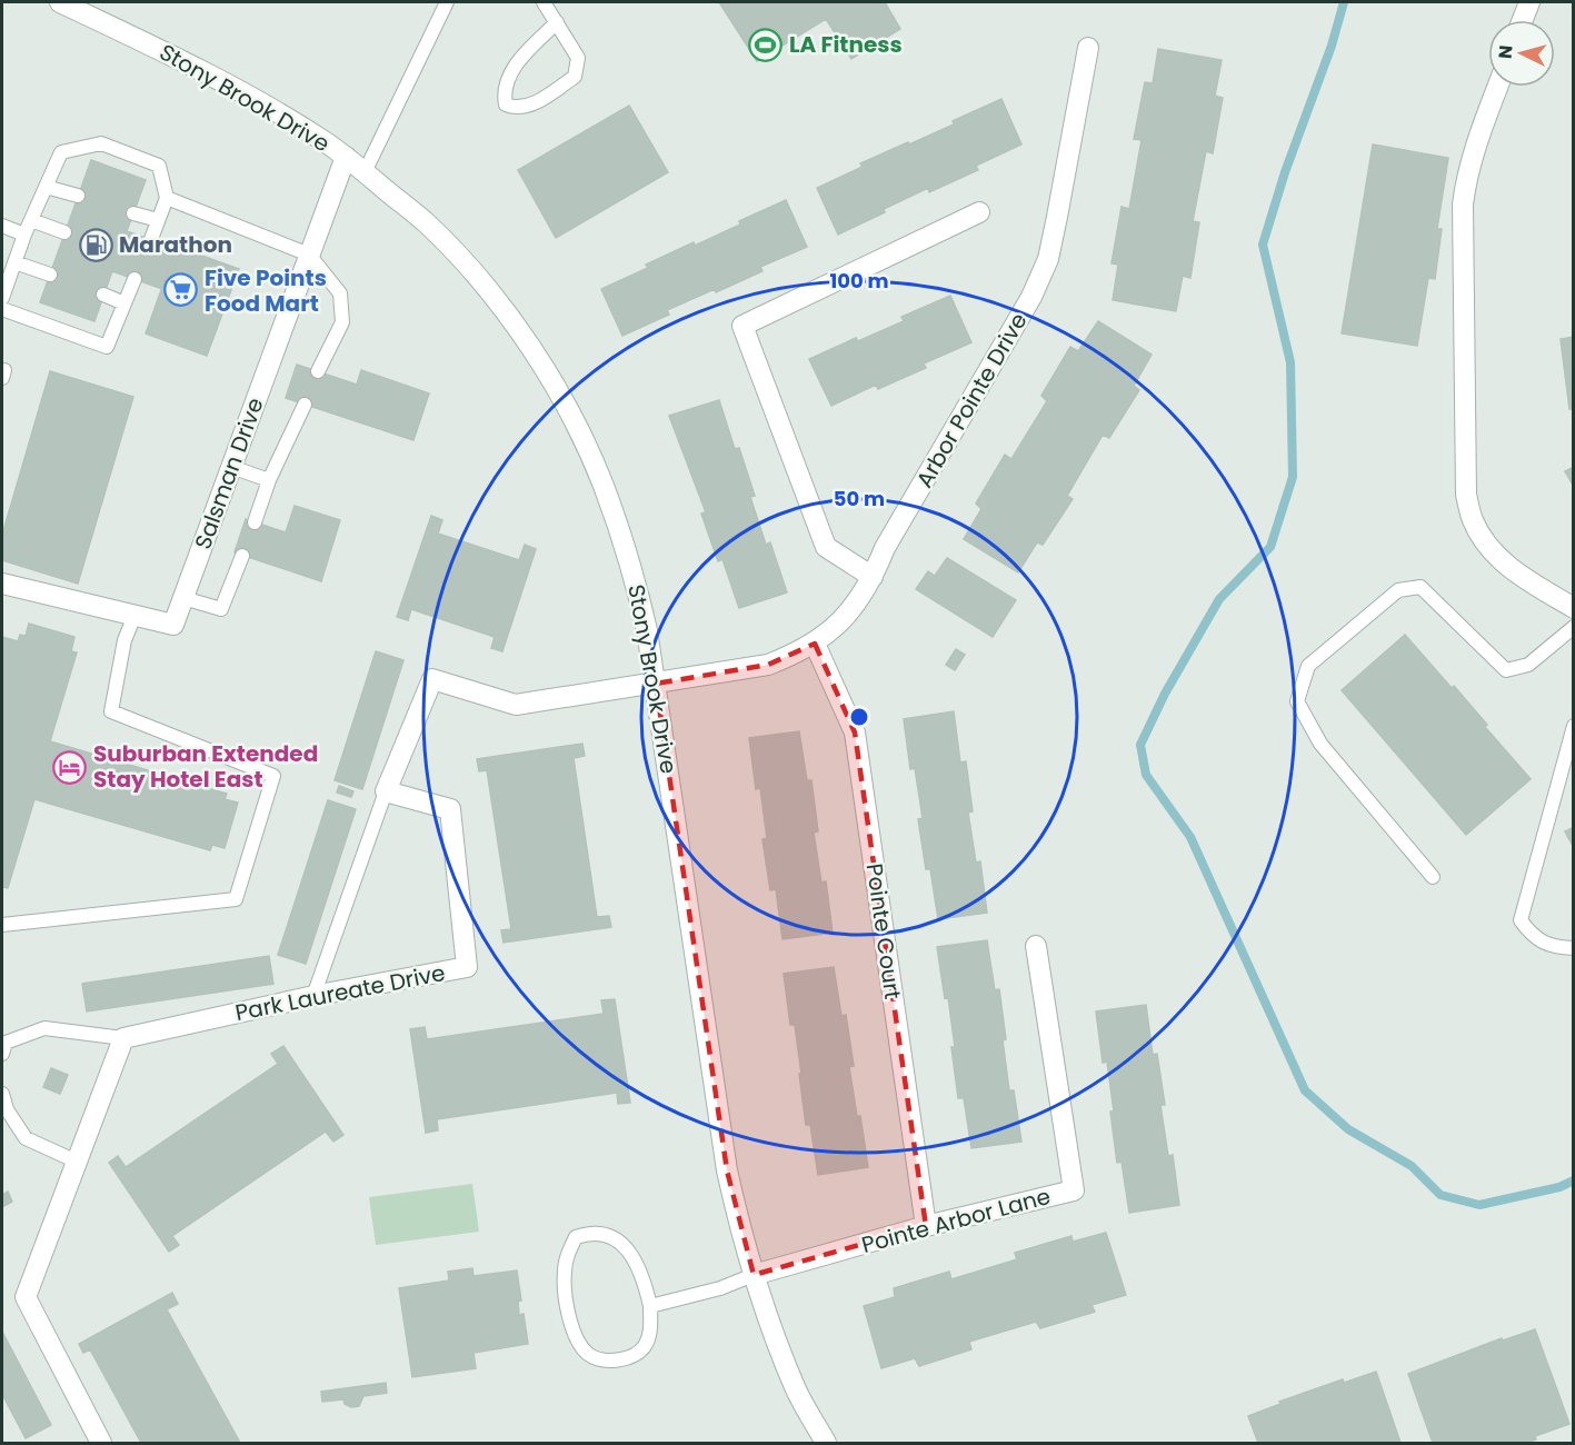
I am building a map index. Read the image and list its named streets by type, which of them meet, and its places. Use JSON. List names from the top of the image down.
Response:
{
  "streets": {
    "street": [
      "Stony Brook Drive",
      "Arbor Pointe Drive",
      "Salsman Drive",
      "Pointe Court",
      "Park Laureate Drive",
      "Pointe Arbor Lane"
    ]
  },
  "crossings": [
    ["Stony Brook Drive", "Arbor Pointe Drive"],
    ["Stony Brook Drive", "Salsman Drive"],
    ["Stony Brook Drive", "Pointe Arbor Lane"],
    ["Arbor Pointe Drive", "Pointe Court"],
    ["Pointe Court", "Pointe Arbor Lane"]
  ],
  "places": {
    "sports": ["LA Fitness"],
    "fuel station": ["Marathon"],
    "supermarket": ["Five Points Food Mart"],
    "hotel": ["Suburban Extended Stay Hotel East"]
  },
  "north": "left",
  "rings": ["100 m", "50 m"]
}
